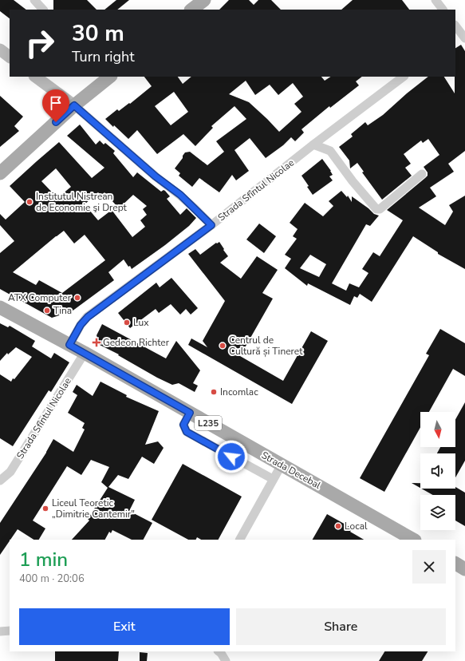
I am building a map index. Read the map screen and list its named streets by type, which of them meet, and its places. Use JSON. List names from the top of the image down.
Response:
{
  "streets": {
    "main road": ["L235", "Strada Decebal"],
    "street": ["Strada Sfîntul Nicolae"]
  },
  "crossings": [
    ["Strada Sfîntul Nicolae", "Strada Decebal"]
  ],
  "places": {
    "other": [
      "Institutul Nistrean de Economie şi Drept",
      "ATX Computer",
      "Tina",
      "Lux",
      "Centrul de Cultură și Tineret",
      "Incomlac",
      "Liceul Teoretic „Dimitrie Cantemir\"",
      "Local"
    ],
    "health": ["Gedeon Richter"]
  },
  "north": "bottom",
  "page": {
    "turn": ["30 m", "Turn right"],
    "heading": ["1 min", "400 m · 20:06"],
    "buttons": ["Exit", "Share"]
  }
}
